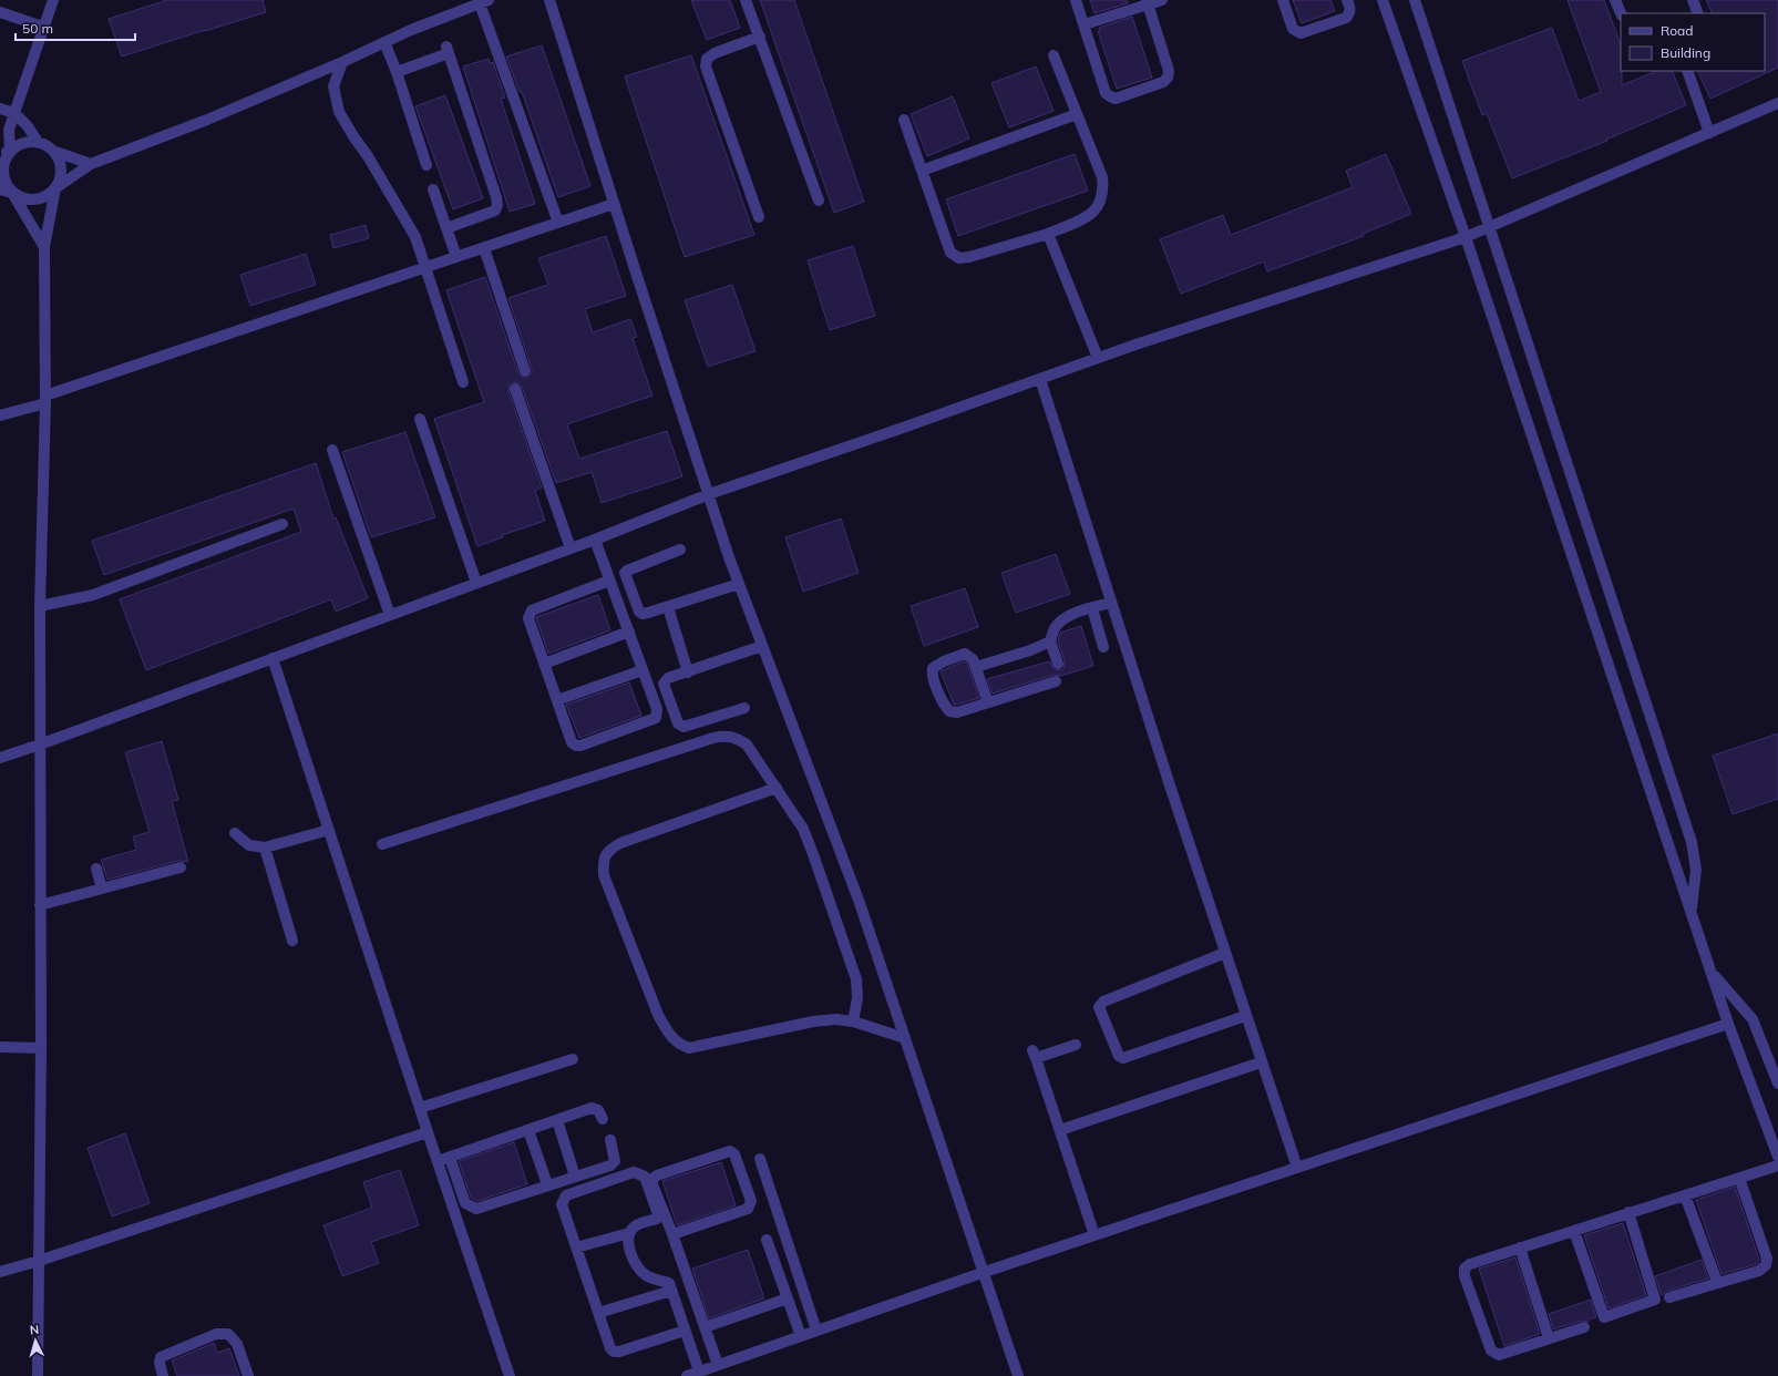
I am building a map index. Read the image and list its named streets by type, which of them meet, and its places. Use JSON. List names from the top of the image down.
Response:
{
  "legend": ["Road", "Building"],
  "scale_bar": "50 m",
  "north": "top"
}
